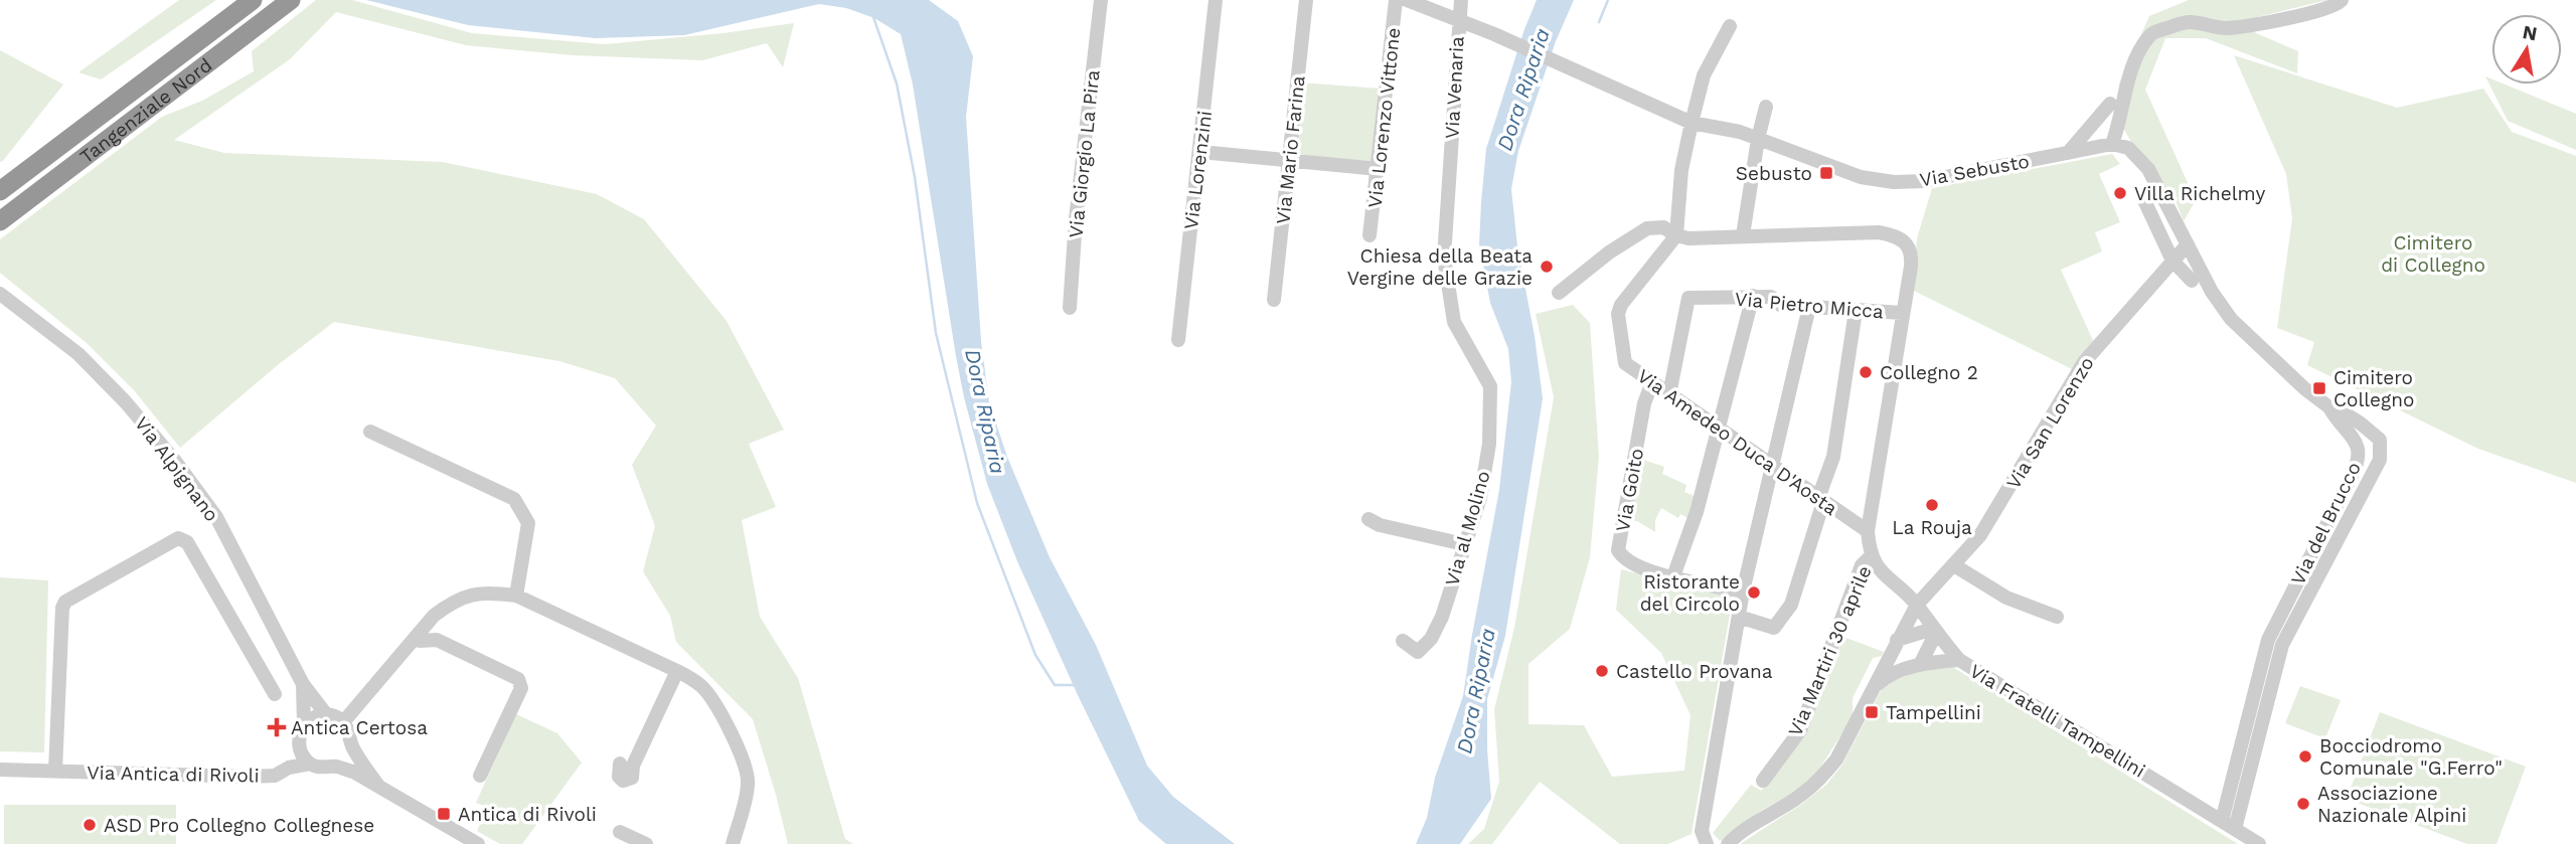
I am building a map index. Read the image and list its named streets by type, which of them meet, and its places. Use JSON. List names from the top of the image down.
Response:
{
  "streets": {
    "highway": ["Tangenziale Nord"],
    "street": [
      "Via Venaria",
      "Via Lorenzo Vittone",
      "Via Mario Farina",
      "Via Giorgio La Pira",
      "Via Lorenzini",
      "Via Sebusto",
      "Via Pietro Micca",
      "Via San Lorenzo",
      "Via Amedeo Duca D'Aosta",
      "Via Alpignano",
      "Via Goito",
      "Via del Brucco",
      "Via al Molino",
      "Via Martiri 30 aprile",
      "Via Fratelli Tampellini",
      "Via Antica di Rivoli"
    ]
  },
  "crossings": [
    ["Via Venaria", "Via Sebusto"],
    ["Via Venaria", "Via al Molino"],
    ["Via Pietro Micca", "Via Amedeo Duca D'Aosta"],
    ["Via Pietro Micca", "Via Fratelli Tampellini"],
    ["Via San Lorenzo", "Via Fratelli Tampellini"],
    ["Via Amedeo Duca D'Aosta", "Via Goito"],
    ["Via Amedeo Duca D'Aosta", "Via Fratelli Tampellini"],
    ["Via Alpignano", "Via Antica di Rivoli"],
    ["Via del Brucco", "Via Fratelli Tampellini"],
    ["Via Martiri 30 aprile", "Via Fratelli Tampellini"]
  ],
  "water": ["Dora Riparia"],
  "parks": ["Cimitero di Collegno"],
  "places": {
    "transit": [
      "Sebusto",
      "Cimitero Collegno",
      "Tampellini",
      "Antica di Rivoli"
    ],
    "other": [
      "Villa Richelmy",
      "Chiesa della Beata Vergine delle Grazie",
      "Collegno 2",
      "La Rouja",
      "Ristorante del Circolo",
      "Castello Provana",
      "Bocciodromo Comunale \"G.Ferro\"",
      "Associazione Nazionale Alpini",
      "ASD Pro Collegno Collegnese"
    ],
    "health": ["Antica Certosa"]
  },
  "north": "top"
}
